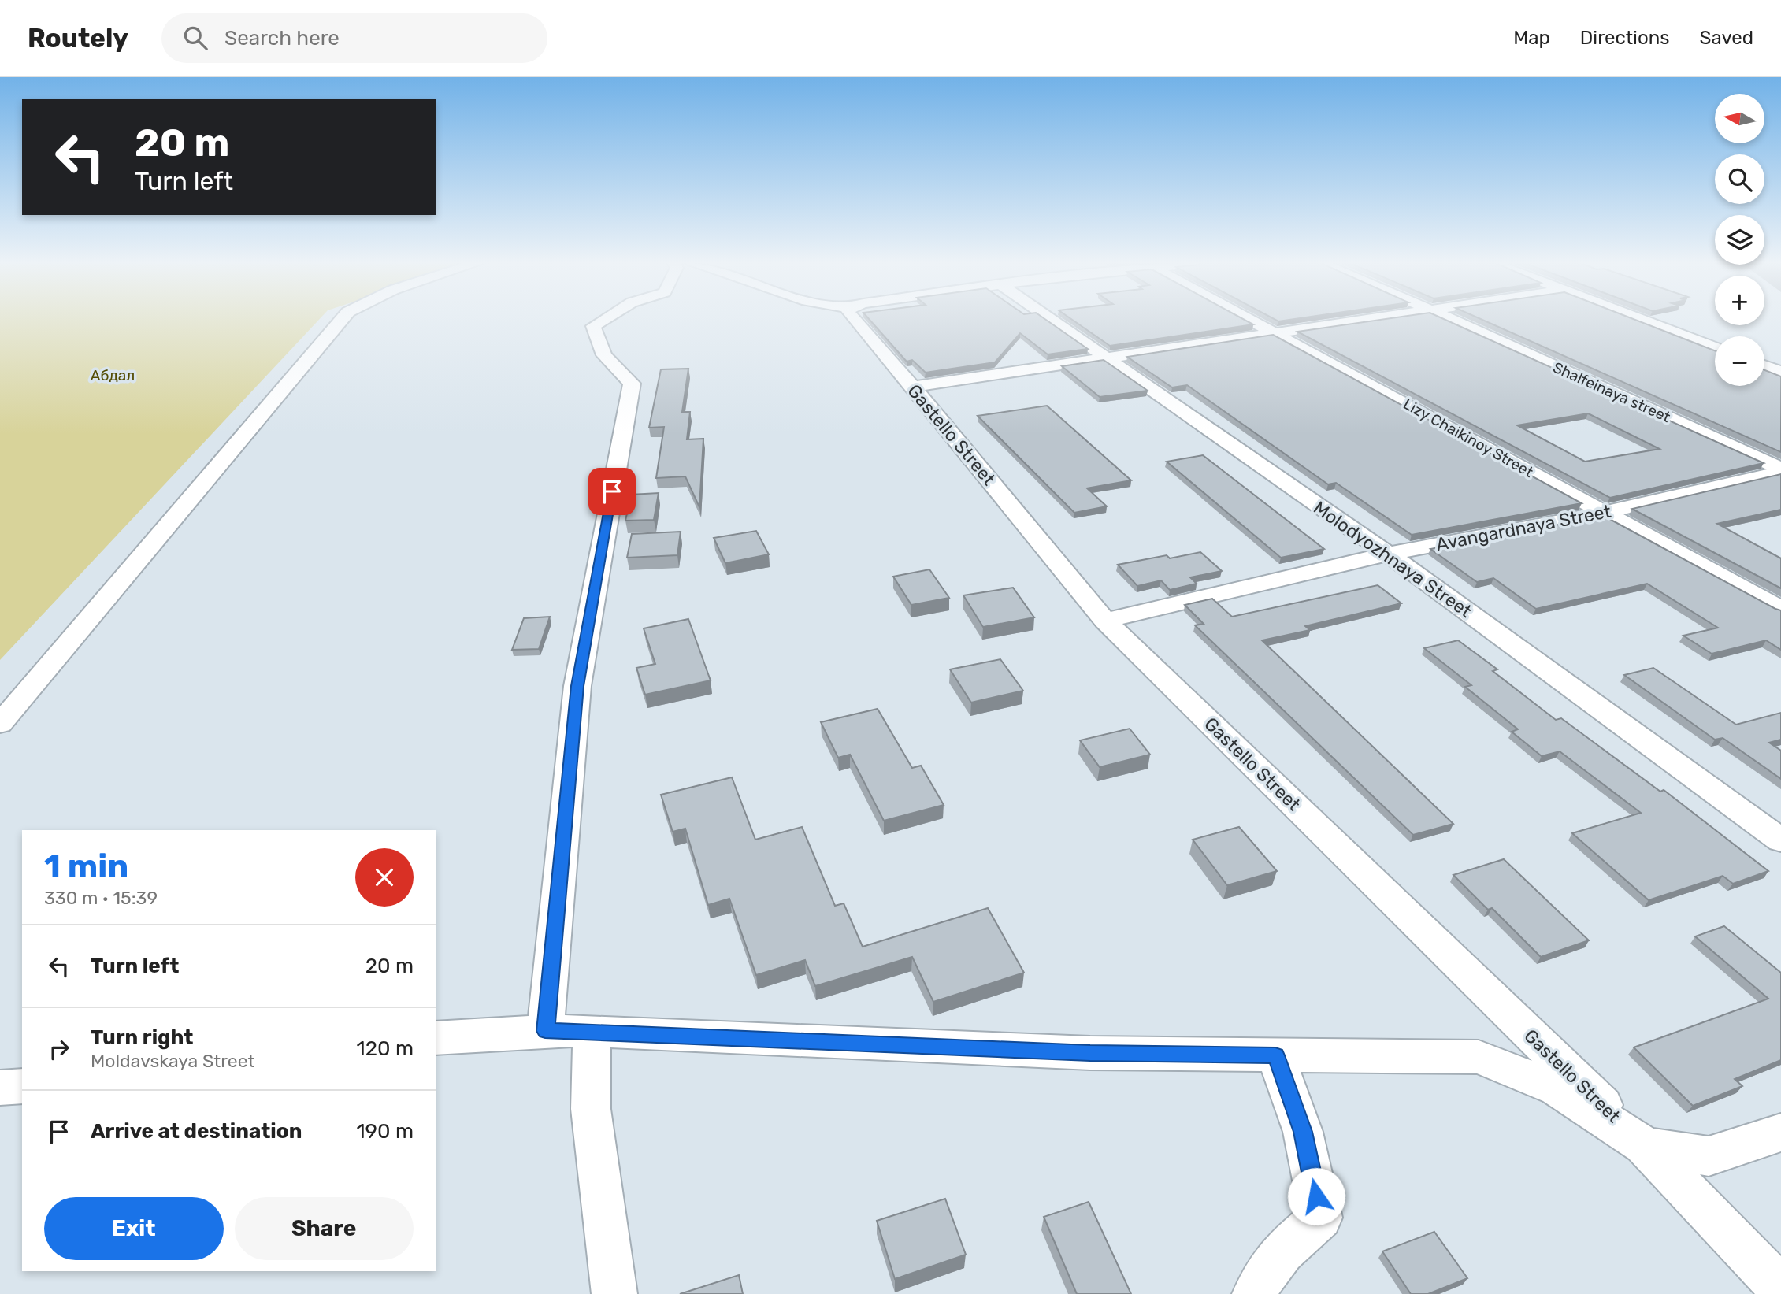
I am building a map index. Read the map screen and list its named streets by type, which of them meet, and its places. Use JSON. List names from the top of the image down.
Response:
{
  "streets": {
    "street": [
      "Shalfeinaya street",
      "Gastello Street",
      "Lizy Chaikinoy Street",
      "Avangardnaya Street",
      "Molodyozhnaya Street"
    ]
  },
  "crossings": [
    ["Shalfeinaya street", "Avangardnaya Street"],
    ["Gastello Street", "Avangardnaya Street"],
    ["Lizy Chaikinoy Street", "Avangardnaya Street"],
    ["Avangardnaya Street", "Molodyozhnaya Street"]
  ],
  "parks": ["Абдал"],
  "north": "left",
  "page": {
    "header": "Routely",
    "search": "Search here",
    "nav": ["Map", "Directions", "Saved"],
    "map_buttons": ["+", "−"],
    "turn": ["20 m", "Turn left"],
    "heading": ["1 min", "330 m · 15:39"],
    "list": [
      {
        "name": "Turn left",
        "value": "20 m"
      },
      {
        "name": "Turn right",
        "note": "Moldavskaya Street",
        "value": "120 m"
      },
      {
        "name": "Arrive at destination",
        "value": "190 m"
      }
    ],
    "buttons": ["Exit", "Share"]
  }
}
